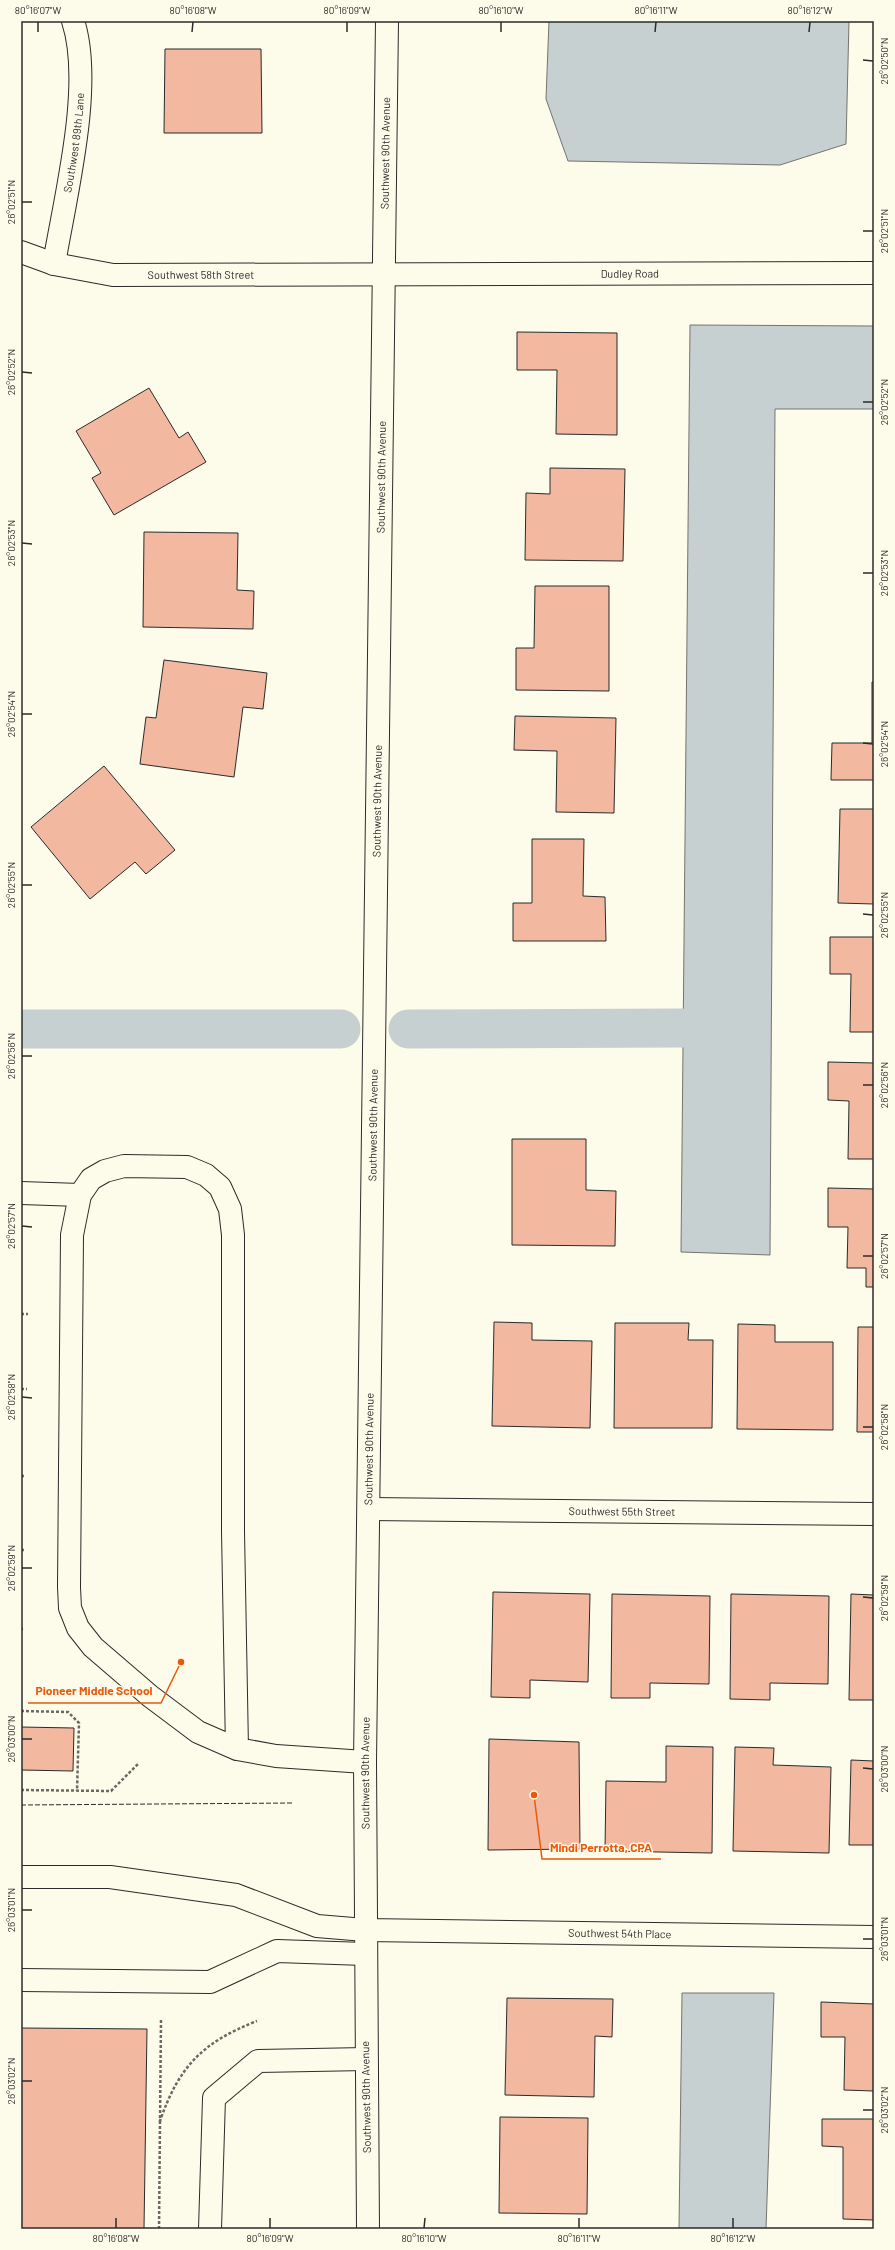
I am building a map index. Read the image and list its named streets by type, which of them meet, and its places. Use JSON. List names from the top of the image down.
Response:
{
  "streets": {
    "street": [
      "Southwest 89th Lane",
      "Southwest 90th Avenue",
      "Dudley Road",
      "Southwest 58th Street",
      "Southwest 55th Street",
      "Southwest 54th Place"
    ]
  },
  "crossings": [
    ["Southwest 89th Lane", "Southwest 58th Street"],
    ["Southwest 90th Avenue", "Dudley Road"],
    ["Southwest 90th Avenue", "Southwest 58th Street"],
    ["Southwest 90th Avenue", "Southwest 55th Street"],
    ["Southwest 90th Avenue", "Southwest 54th Place"],
    ["Dudley Road", "Southwest 58th Street"]
  ],
  "places": ["Pioneer Middle School", "Mindi Perrotta, CPA"],
  "coordinates": [
    "80°16'07\"W",
    "80°16'08\"W",
    "80°16'09\"W",
    "80°16'10\"W",
    "80°16'11\"W",
    "80°16'12\"W",
    "26°02'50\"N",
    "26°02'51\"N",
    "26°02'52\"N",
    "26°02'53\"N",
    "26°02'54\"N",
    "26°02'55\"N",
    "26°02'56\"N",
    "26°02'57\"N",
    "26°02'58\"N",
    "26°02'59\"N",
    "26°03'00\"N",
    "26°03'01\"N",
    "26°03'02\"N"
  ]
}
